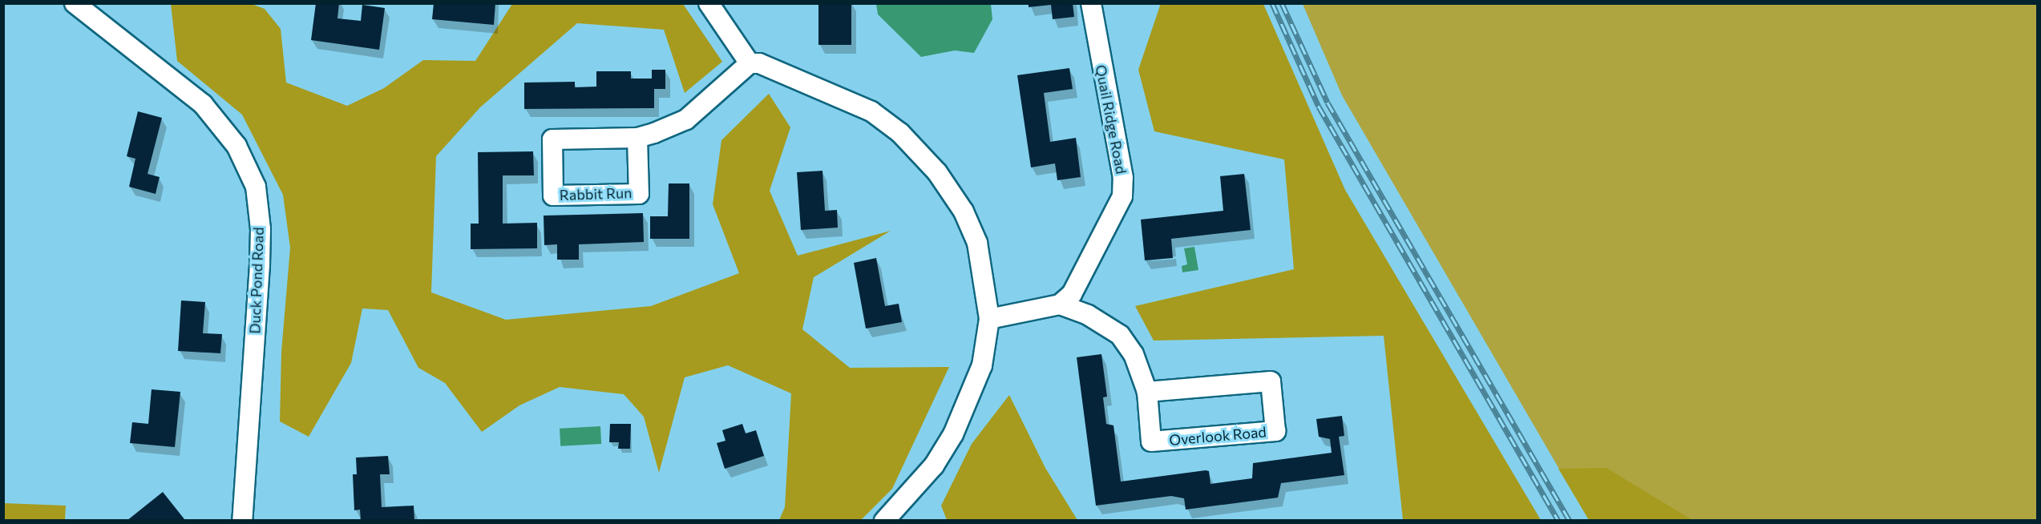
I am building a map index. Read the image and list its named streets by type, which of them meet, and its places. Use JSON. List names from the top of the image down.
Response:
{
  "streets": {
    "street": [
      "Quail Ridge Road",
      "Rabbit Run",
      "Duck Pond Road",
      "Overlook Road"
    ]
  },
  "crossings": [
    ["Quail Ridge Road", "Overlook Road"]
  ]
}
